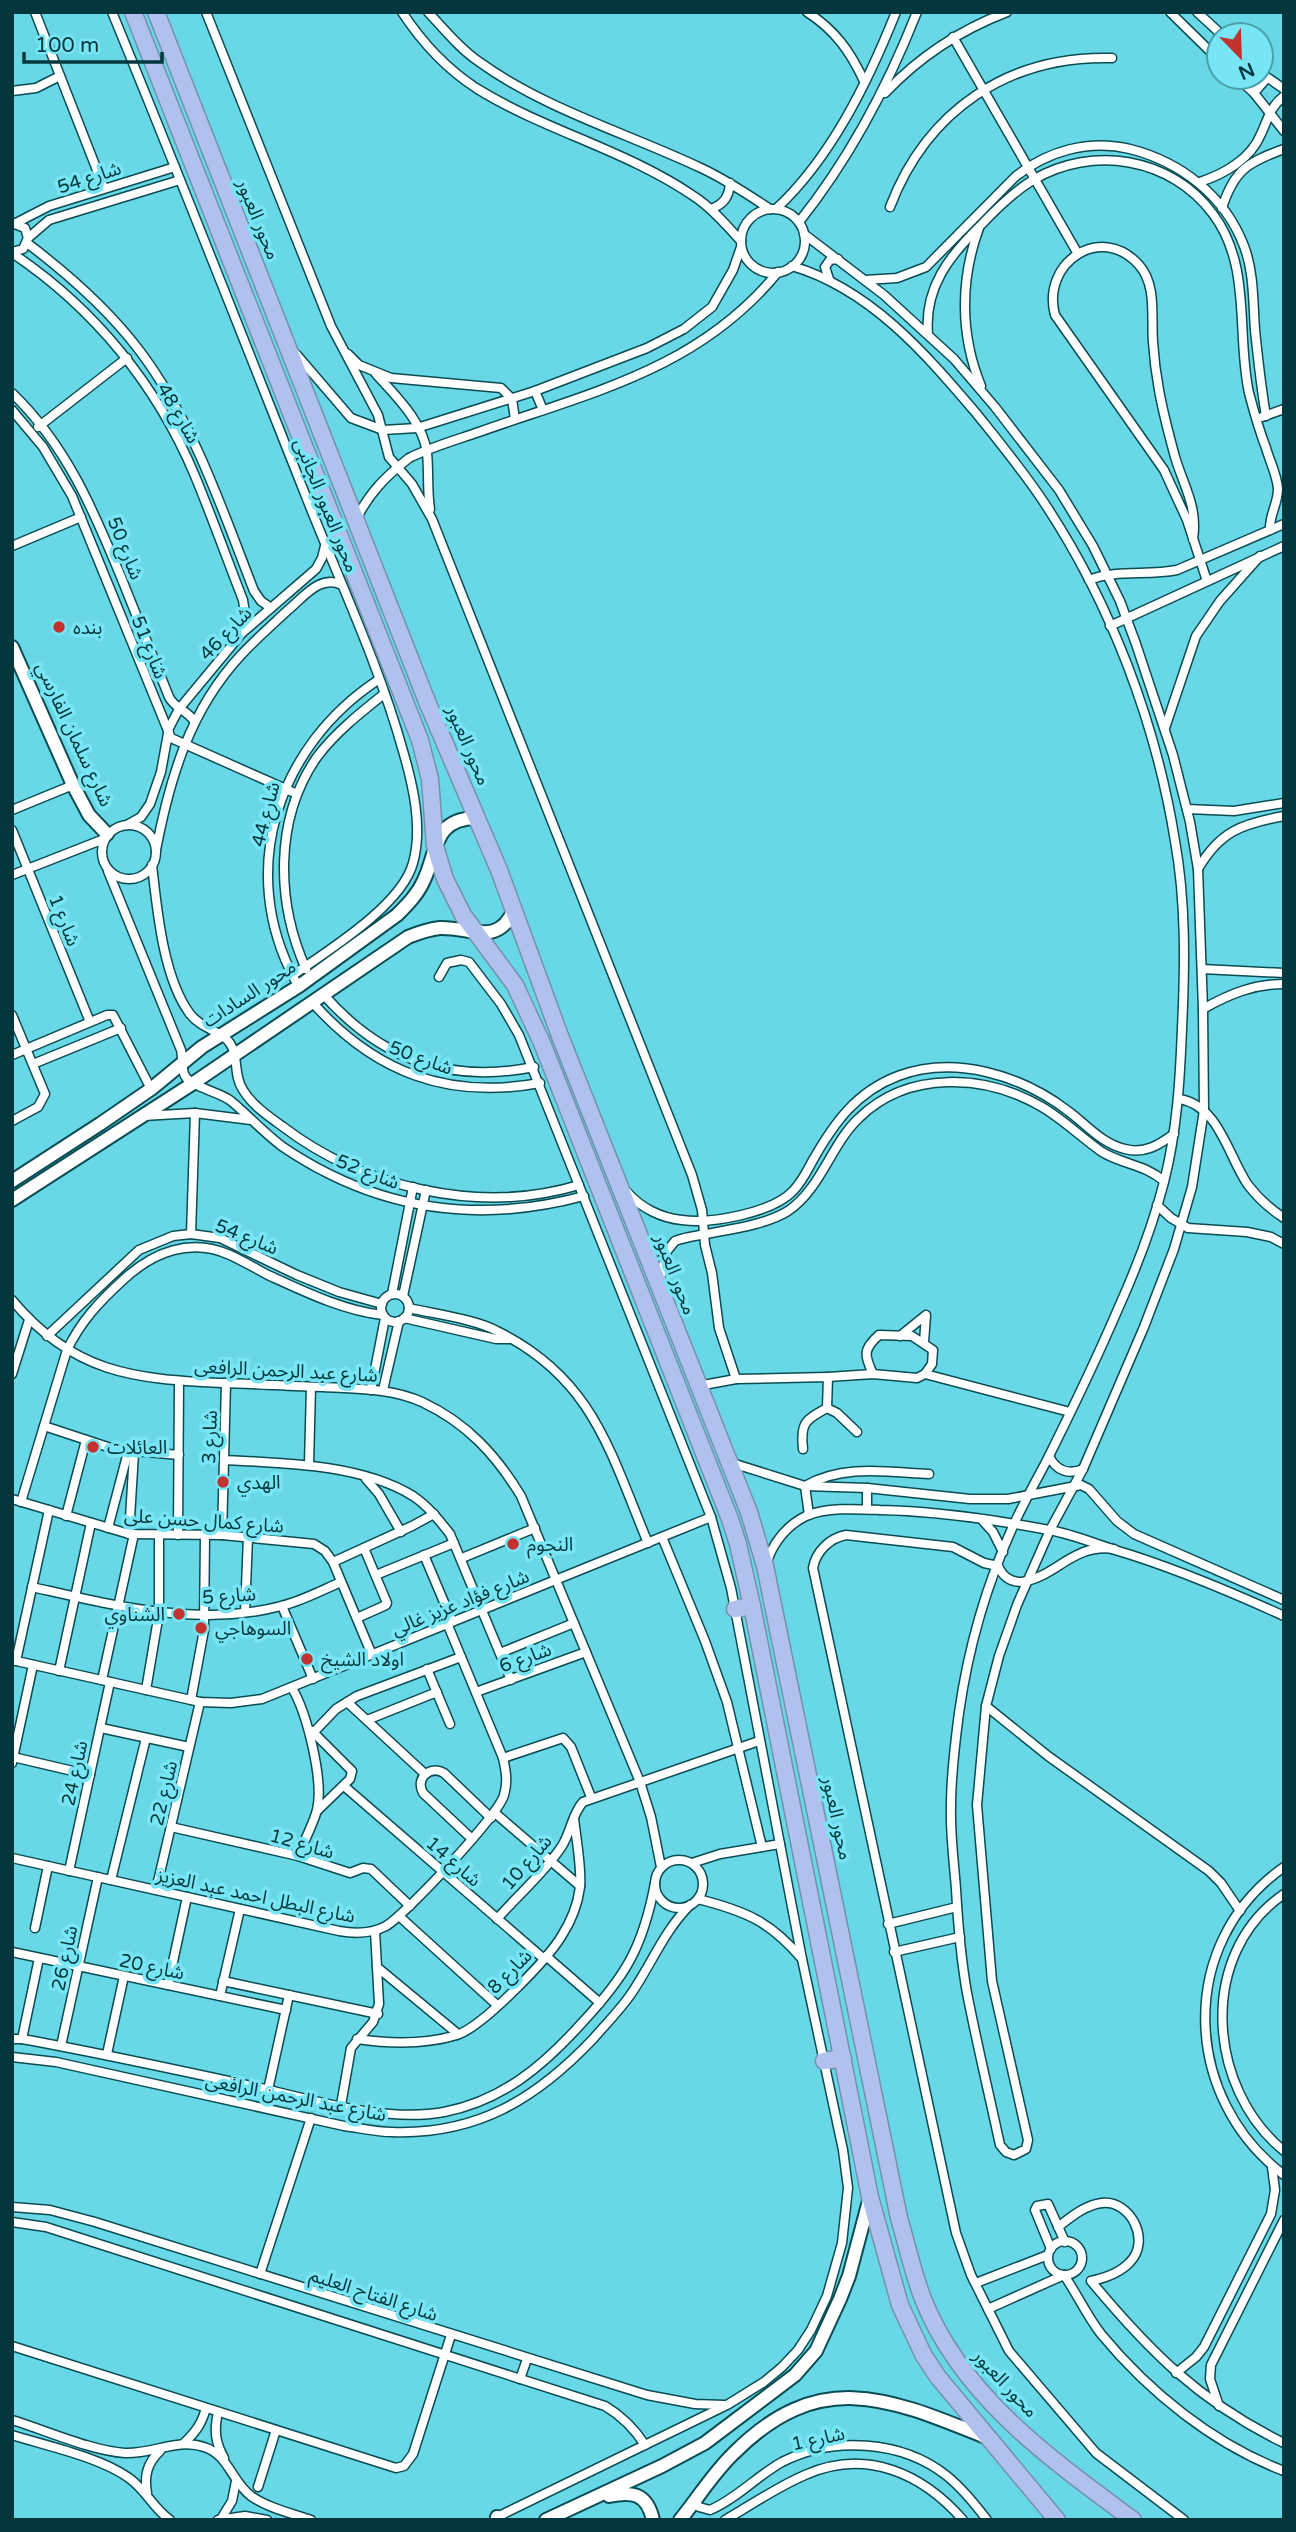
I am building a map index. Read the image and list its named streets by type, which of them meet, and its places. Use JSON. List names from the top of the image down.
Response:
{
  "streets": {
    "highway": ["محور العبور"],
    "street": [
      "شارع 54",
      "شارع 48",
      "محور العبور الجانبى",
      "شارع 50",
      "شارع 46",
      "شارع 51",
      "شارع سلمان الفارسي",
      "شارع 44",
      "شارع 1",
      "محور السادات",
      "شارع 52",
      "شارع عبد الرحمن الرافعى",
      "شارع 3",
      "شارع كمال حسن على",
      "شارع 5",
      "شارع فؤاد عزيز غالي",
      "شارع 6",
      "شارع 24",
      "شارع 22",
      "شارع 12",
      "شارع 14",
      "شارع 10",
      "شارع البطل احمد عبد العزيز",
      "شارع 26",
      "شارع 20",
      "شارع 8",
      "شارع الفتاح العليم"
    ]
  },
  "crossings": [
    ["شارع 54", "شارع 48"],
    ["شارع 54", "محور العبور الجانبى"],
    ["شارع 54", "شارع عبد الرحمن الرافعى"],
    ["شارع 54", "شارع كمال حسن على"],
    ["محور العبور", "محور السادات"],
    ["شارع 48", "شارع 46"],
    ["محور العبور الجانبى", "شارع 46"],
    ["محور العبور الجانبى", "شارع 44"],
    ["محور العبور الجانبى", "محور السادات"],
    ["شارع 50", "شارع 46"],
    ["شارع 46", "شارع 51"],
    ["شارع 46", "شارع سلمان الفارسي"],
    ["شارع 44", "محور السادات"],
    ["محور السادات", "شارع 52"],
    ["شارع عبد الرحمن الرافعى", "شارع 3"],
    ["شارع عبد الرحمن الرافعى", "شارع فؤاد عزيز غالي"],
    ["شارع عبد الرحمن الرافعى", "شارع 6"],
    ["شارع عبد الرحمن الرافعى", "شارع 14"],
    ["شارع عبد الرحمن الرافعى", "شارع 26"],
    ["شارع 3", "شارع كمال حسن على"],
    ["شارع كمال حسن على", "شارع 24"],
    ["شارع كمال حسن على", "شارع 22"],
    ["شارع 5", "شارع 24"],
    ["شارع 5", "شارع 22"],
    ["شارع فؤاد عزيز غالي", "شارع 24"],
    ["شارع فؤاد عزيز غالي", "شارع 22"],
    ["شارع فؤاد عزيز غالي", "شارع البطل احمد عبد العزيز"],
    ["شارع 6", "شارع البطل احمد عبد العزيز"],
    ["شارع 24", "شارع البطل احمد عبد العزيز"],
    ["شارع 22", "شارع 12"],
    ["شارع 22", "شارع البطل احمد عبد العزيز"],
    ["شارع 12", "شارع البطل احمد عبد العزيز"],
    ["شارع 14", "شارع 10"],
    ["شارع 14", "شارع البطل احمد عبد العزيز"],
    ["شارع 14", "شارع 8"],
    ["شارع 10", "شارع 8"],
    ["شارع البطل احمد عبد العزيز", "شارع 26"],
    ["شارع 26", "شارع 20"]
  ],
  "places": [
    "بنده",
    "العائلات",
    "الهدي",
    "النجوم",
    "الشناوي",
    "السوهاجي",
    "اولاد الشيخ"
  ],
  "scale_bar": "100 m",
  "north": "bottom right"
}
